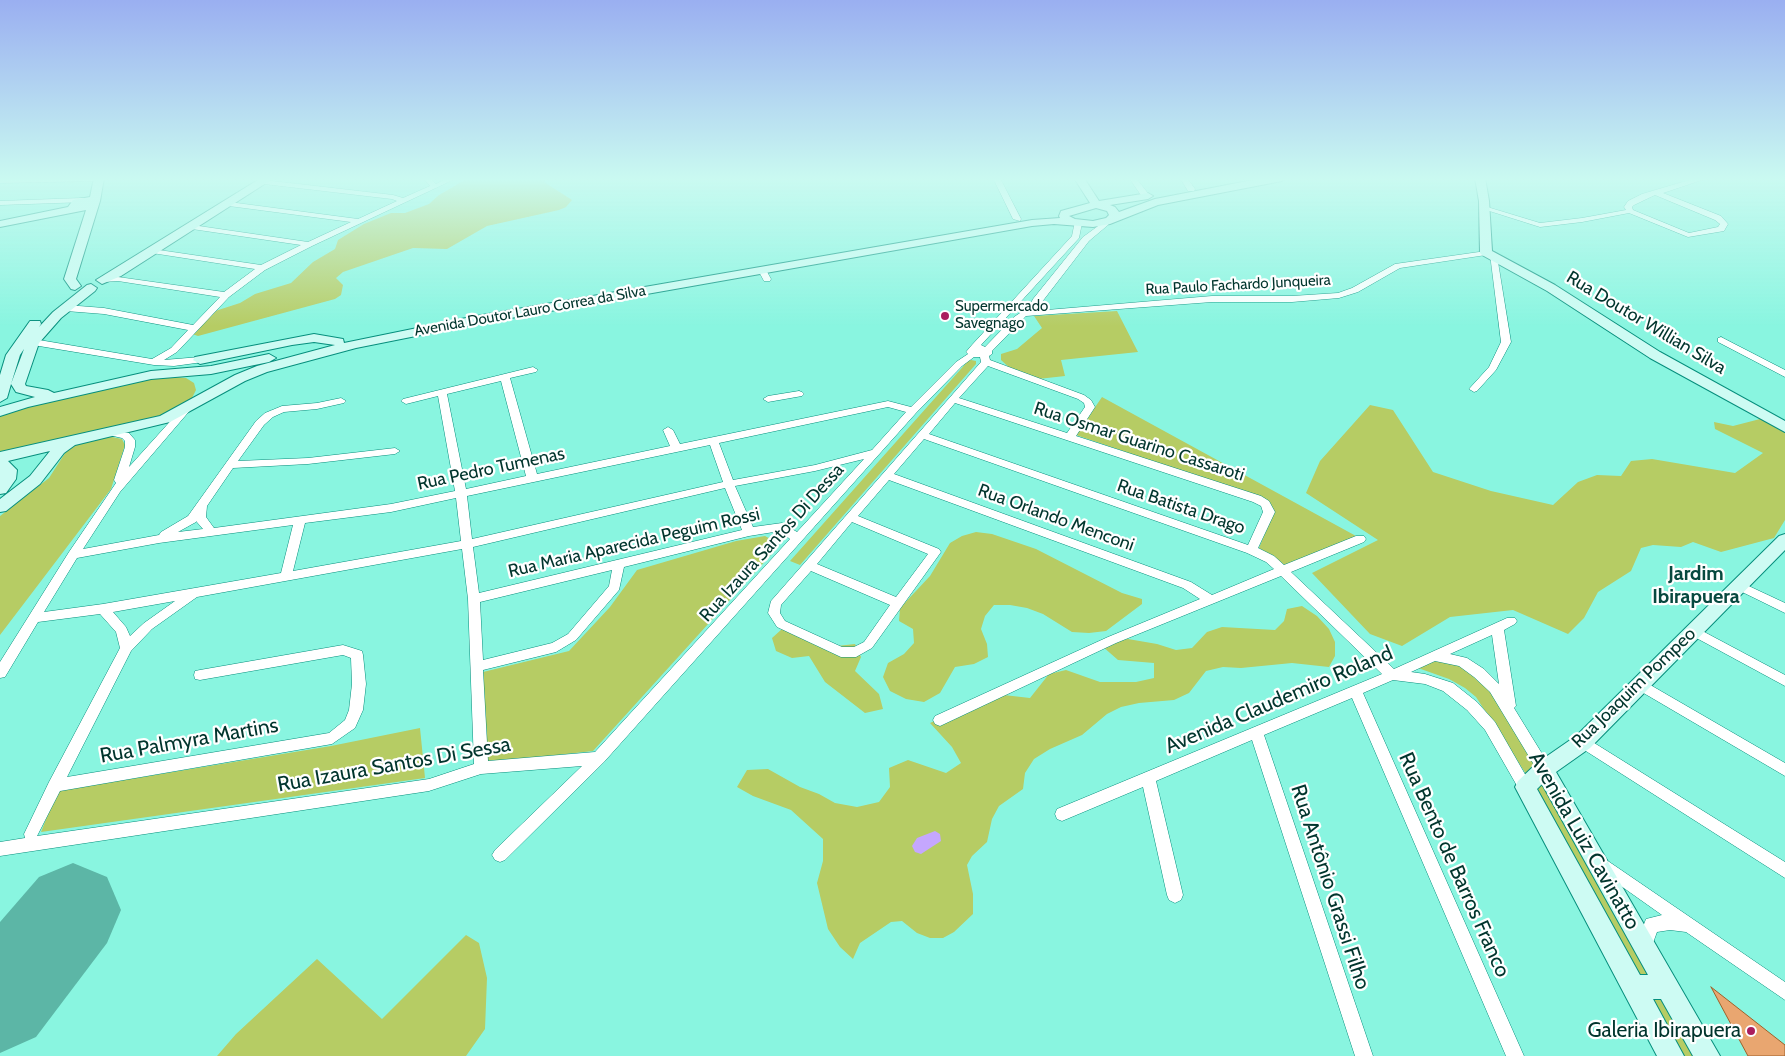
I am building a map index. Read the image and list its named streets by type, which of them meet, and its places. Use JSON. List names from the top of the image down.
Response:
{
  "streets": {
    "main road": [
      "Avenida Doutor Lauro Correa da Silva",
      "Rua Doutor Willian Silva",
      "Rua Joaquim Pompeo",
      "Avenida Luiz Cavinatto"
    ],
    "street": [
      "Rua Paulo Fachardo Junqueira",
      "Rua Osmar Guarino Cassaroti",
      "Rua Pedro Tumenas",
      "Rua Batista Drago",
      "Rua Orlando Menconi",
      "Rua Maria Aparecida Peguim Rossi",
      "Rua Izaura Santos Di Dessa",
      "Avenida Claudemiro Roland",
      "Rua Palmyra Martins",
      "Rua Izaura Santos Di Sessa",
      "Rua Bento de Barros Franco",
      "Rua Antônio Grassi Filho"
    ]
  },
  "crossings": [
    ["Rua Paulo Fachardo Junqueira", "Rua Doutor Willian Silva"],
    ["Rua Osmar Guarino Cassaroti", "Rua Batista Drago"],
    ["Rua Pedro Tumenas", "Rua Izaura Santos Di Dessa"],
    ["Rua Batista Drago", "Avenida Claudemiro Roland"],
    ["Rua Batista Drago", "Avenida Luiz Cavinatto"],
    ["Rua Maria Aparecida Peguim Rossi", "Rua Izaura Santos Di Dessa"],
    ["Rua Izaura Santos Di Dessa", "Rua Izaura Santos Di Sessa"],
    ["Rua Joaquim Pompeo", "Avenida Luiz Cavinatto"],
    ["Avenida Claudemiro Roland", "Avenida Luiz Cavinatto"],
    ["Avenida Claudemiro Roland", "Rua Bento de Barros Franco"],
    ["Avenida Claudemiro Roland", "Rua Antônio Grassi Filho"]
  ],
  "districts": ["Jardim Ibirapuera"],
  "places": ["Supermercado Savegnago", "Galeria Ibirapuera"]
}
